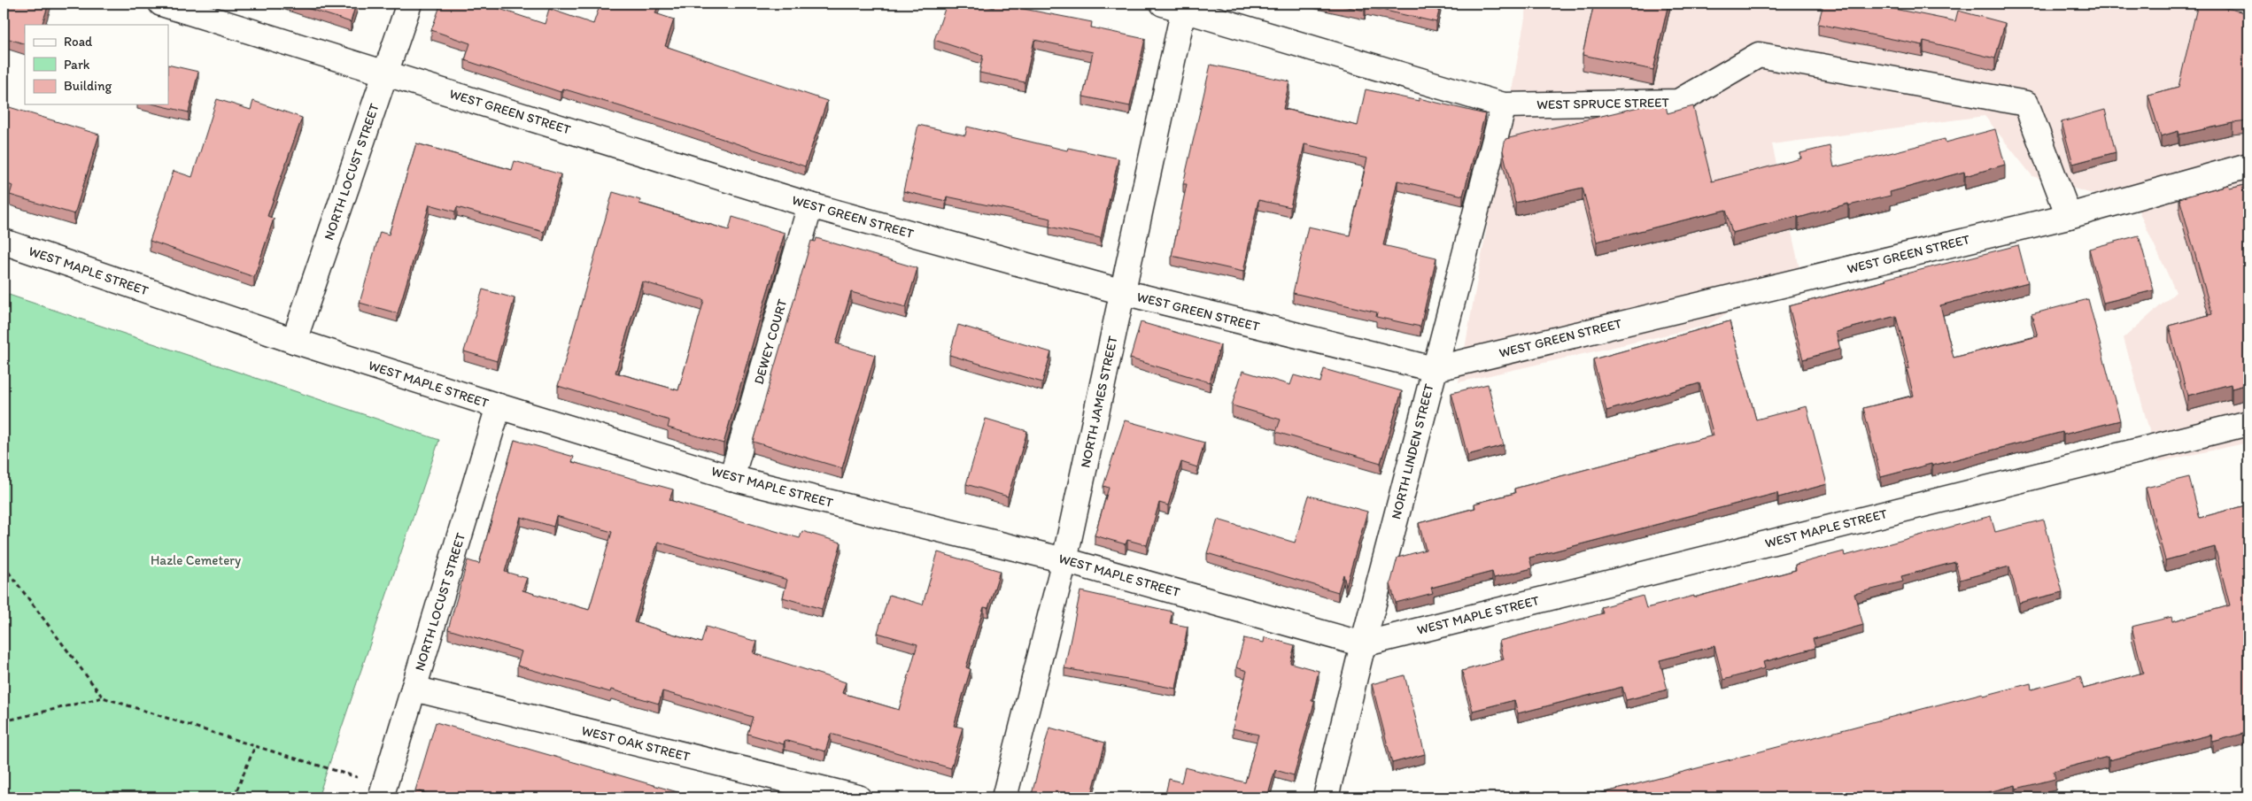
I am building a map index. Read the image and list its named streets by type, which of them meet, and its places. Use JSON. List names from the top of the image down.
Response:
{
  "streets": {
    "street": [
      "WEST SPRUCE STREET",
      "WEST GREEN STREET",
      "NORTH LOCUST STREET",
      "WEST MAPLE STREET",
      "DEWEY COURT",
      "NORTH JAMES STREET",
      "NORTH LINDEN STREET",
      "WEST OAK STREET"
    ]
  },
  "crossings": [
    ["WEST SPRUCE STREET", "WEST GREEN STREET"],
    ["WEST SPRUCE STREET", "NORTH JAMES STREET"],
    ["WEST SPRUCE STREET", "NORTH LINDEN STREET"],
    ["WEST GREEN STREET", "NORTH LOCUST STREET"],
    ["WEST GREEN STREET", "DEWEY COURT"],
    ["WEST GREEN STREET", "NORTH JAMES STREET"],
    ["WEST GREEN STREET", "NORTH LINDEN STREET"],
    ["NORTH LOCUST STREET", "WEST MAPLE STREET"],
    ["NORTH LOCUST STREET", "WEST OAK STREET"],
    ["WEST MAPLE STREET", "DEWEY COURT"],
    ["WEST MAPLE STREET", "NORTH JAMES STREET"],
    ["WEST MAPLE STREET", "NORTH LINDEN STREET"]
  ],
  "parks": ["Hazle Cemetery"],
  "legend": ["Road", "Park", "Building"]
}
